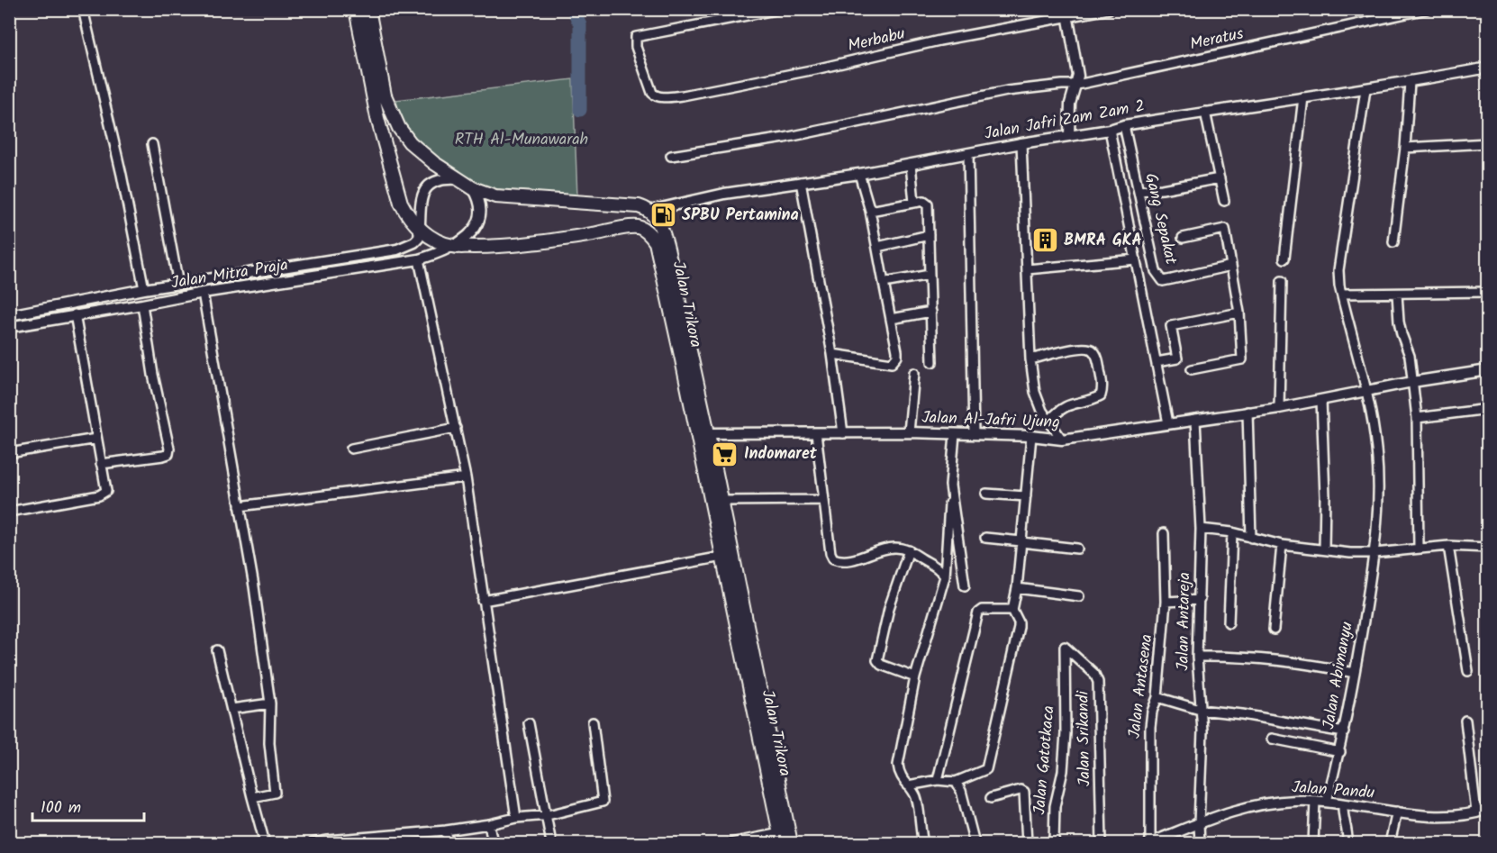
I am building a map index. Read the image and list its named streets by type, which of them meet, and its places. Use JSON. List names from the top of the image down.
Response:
{
  "streets": {
    "main road": ["Jalan Trikora"],
    "street": [
      "Meratus",
      "Merbabu",
      "Jalan Jafri Zam Zam 2",
      "Gang Sepakat",
      "Jalan Mitra Praja",
      "Jalan Al-Jafri Ujung",
      "Jalan Antareja",
      "Jalan Abimanyu",
      "Jalan Antasena",
      "Jalan Srikandi",
      "Jalan Gatotkaca",
      "Jalan Pandu"
    ]
  },
  "crossings": [
    ["Jalan Jafri Zam Zam 2", "Gang Sepakat"],
    ["Jalan Jafri Zam Zam 2", "Jalan Trikora"],
    ["Jalan Jafri Zam Zam 2", "Jalan Abimanyu"],
    ["Jalan Mitra Praja", "Jalan Trikora"],
    ["Jalan Trikora", "Jalan Al-Jafri Ujung"],
    ["Jalan Al-Jafri Ujung", "Jalan Antareja"],
    ["Jalan Al-Jafri Ujung", "Jalan Abimanyu"],
    ["Jalan Antareja", "Jalan Pandu"],
    ["Jalan Abimanyu", "Jalan Pandu"],
    ["Jalan Antasena", "Jalan Pandu"],
    ["Jalan Srikandi", "Jalan Gatotkaca"]
  ],
  "parks": ["RTH Al-Munawarah"],
  "places": {
    "fuel station": ["SPBU Pertamina"],
    "building": ["BMRA GKA"],
    "supermarket": ["Indomaret"]
  },
  "scale_bar": "100 m"
}
